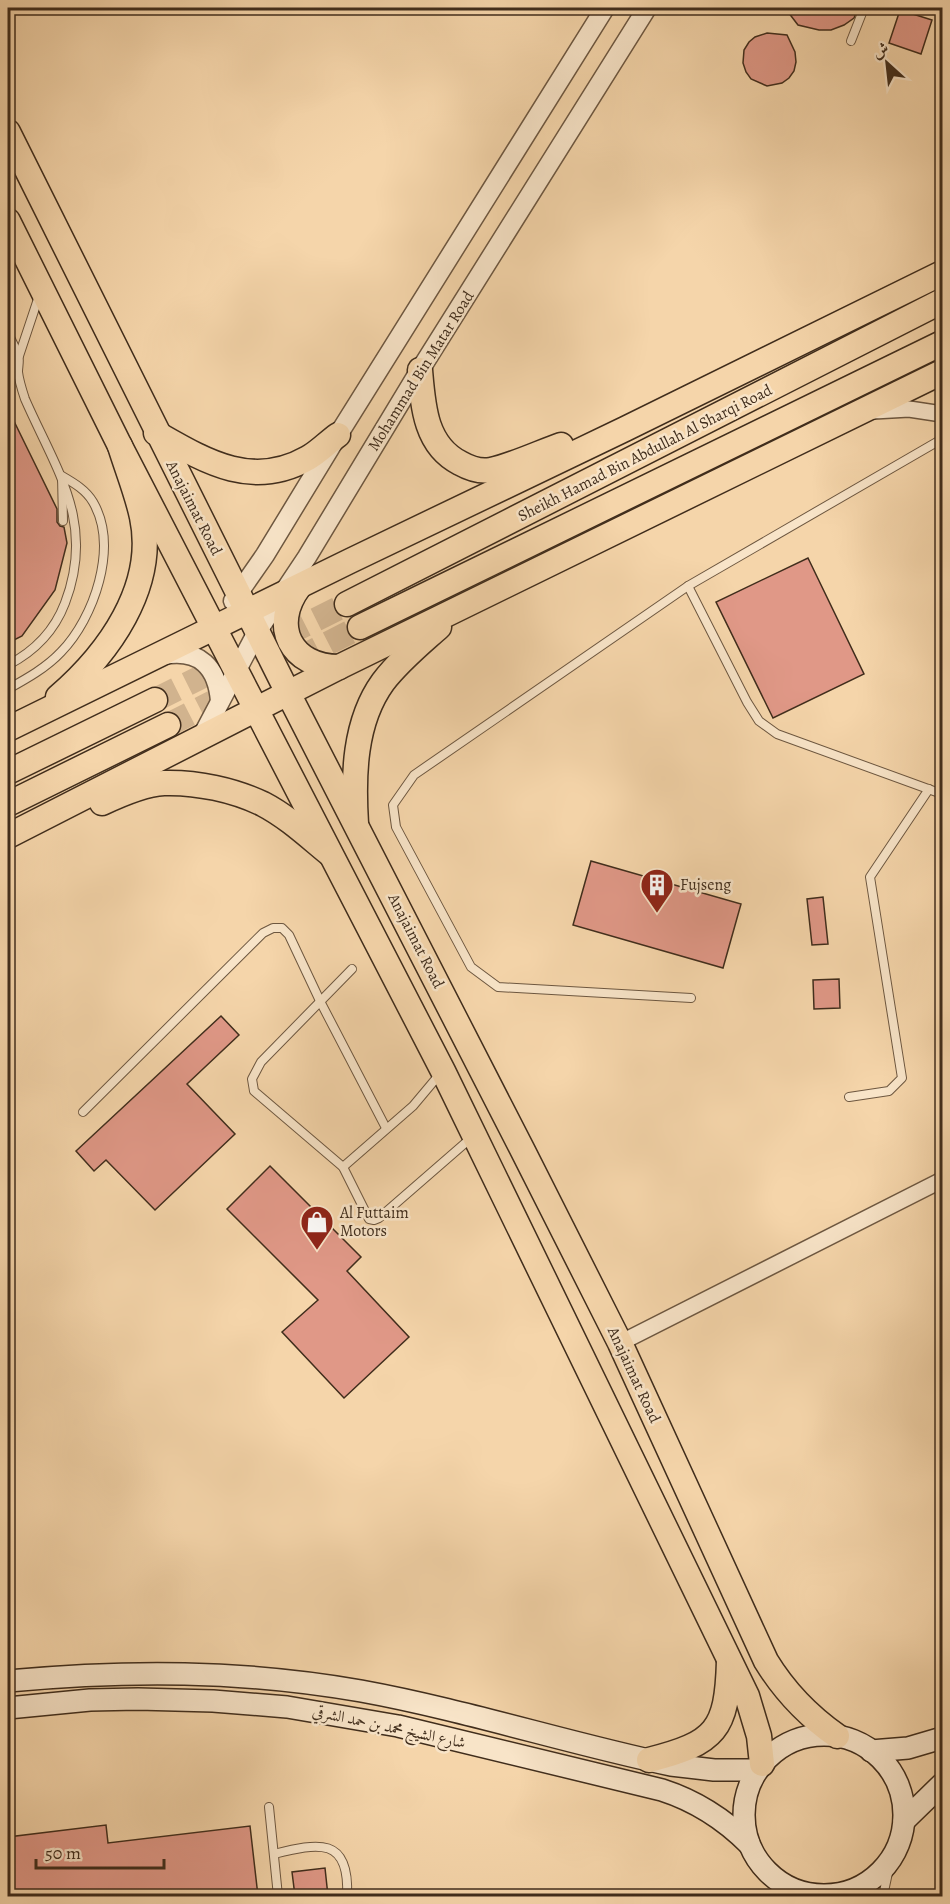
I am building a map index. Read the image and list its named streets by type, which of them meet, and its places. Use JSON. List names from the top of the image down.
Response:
{
  "streets": {
    "main road": ["Sheikh Hamad Bin Abdullah Al Sharqi Road", "Anajaimat Road", "شارع الشيخ محمد بن حمد الشرقي"],
    "street": ["Mohammad Bin Matar Road"]
  },
  "crossings": [
    ["Anajaimat Road", "شارع الشيخ محمد بن حمد الشرقي"]
  ],
  "places": {
    "building": ["Fujseng"],
    "shop": ["Al Futtaim Motors"]
  },
  "scale_bar": "50 m",
  "north": "top left"
}
